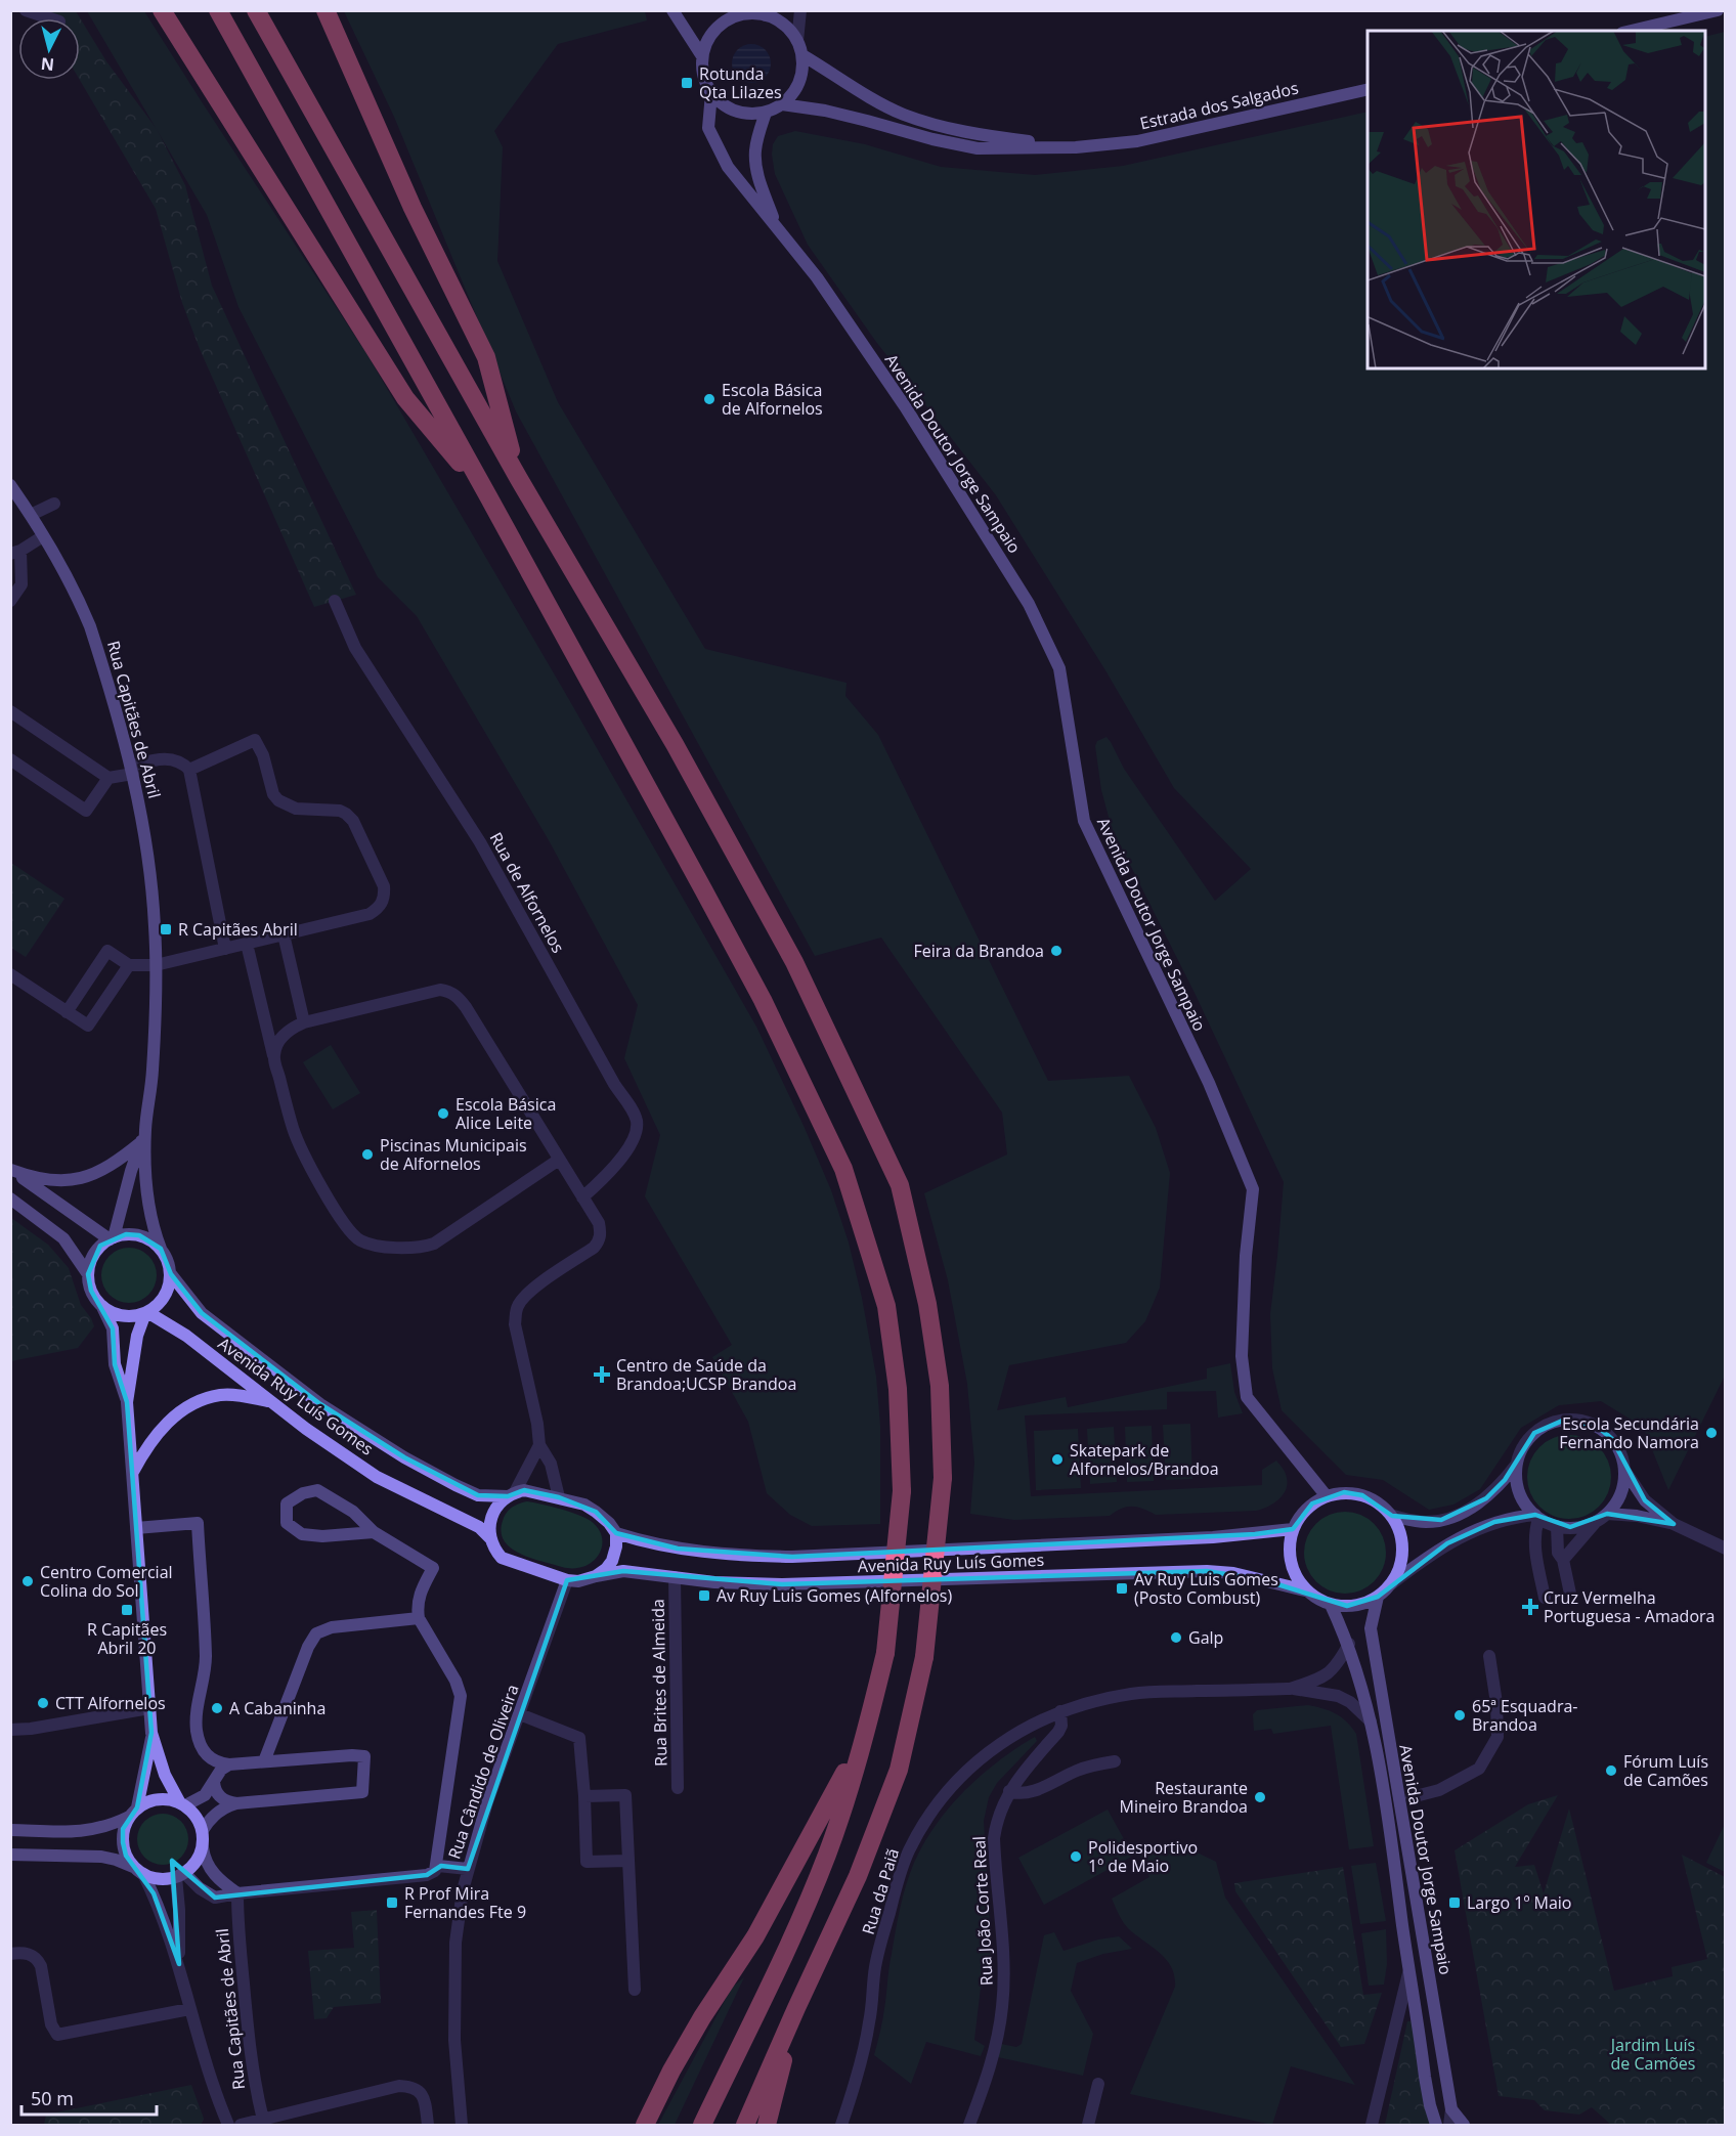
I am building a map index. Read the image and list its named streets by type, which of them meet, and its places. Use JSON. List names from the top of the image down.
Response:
{
  "streets": {
    "street": [
      "Estrada dos Salgados",
      "Avenida Doutor Jorge Sampaio",
      "Rua Capitães de Abril",
      "Rua de Alfornelos",
      "Avenida Ruy Luís Gomes",
      "Rua Brites de Almeida",
      "Rua Cândido de Oliveira",
      "Rua da Paiã",
      "Rua João Corte Real"
    ]
  },
  "crossings": [
    ["Estrada dos Salgados", "Avenida Doutor Jorge Sampaio"],
    ["Avenida Doutor Jorge Sampaio", "Avenida Ruy Luís Gomes"],
    ["Avenida Doutor Jorge Sampaio", "Rua da Paiã"],
    ["Rua Capitães de Abril", "Avenida Ruy Luís Gomes"],
    ["Avenida Ruy Luís Gomes", "Rua Brites de Almeida"],
    ["Avenida Ruy Luís Gomes", "Rua Cândido de Oliveira"],
    ["Rua da Paiã", "Rua João Corte Real"]
  ],
  "parks": ["Jardim Luís de Camões"],
  "places": {
    "transit": [
      "Rotunda Qta Lilazes",
      "R Capitães Abril",
      "Av Ruy Luis Gomes (Posto Combust)",
      "Av Ruy Luis Gomes (Alfornelos)",
      "R Capitães Abril 20",
      "R Prof Mira Fernandes Fte 9",
      "Largo 1º Maio"
    ],
    "other": [
      "Escola Básica de Alfornelos",
      "Feira da Brandoa",
      "Escola Básica Alice Leite",
      "Piscinas Municipais de Alfornelos",
      "Escola Secundária Fernando Namora",
      "Skatepark de Alfornelos/Brandoa",
      "Centro Comercial Colina do Sol",
      "Galp",
      "CTT Alfornelos",
      "A Cabaninha",
      "65ª Esquadra- Brandoa",
      "Fórum Luís de Camões",
      "Restaurante Mineiro Brandoa",
      "Polidesportivo 1º de Maio"
    ],
    "health": ["Centro de Saúde da Brandoa;UCSP Brandoa", "Cruz Vermelha Portuguesa - Amadora"]
  },
  "scale_bar": "50 m",
  "north": "bottom"
}
